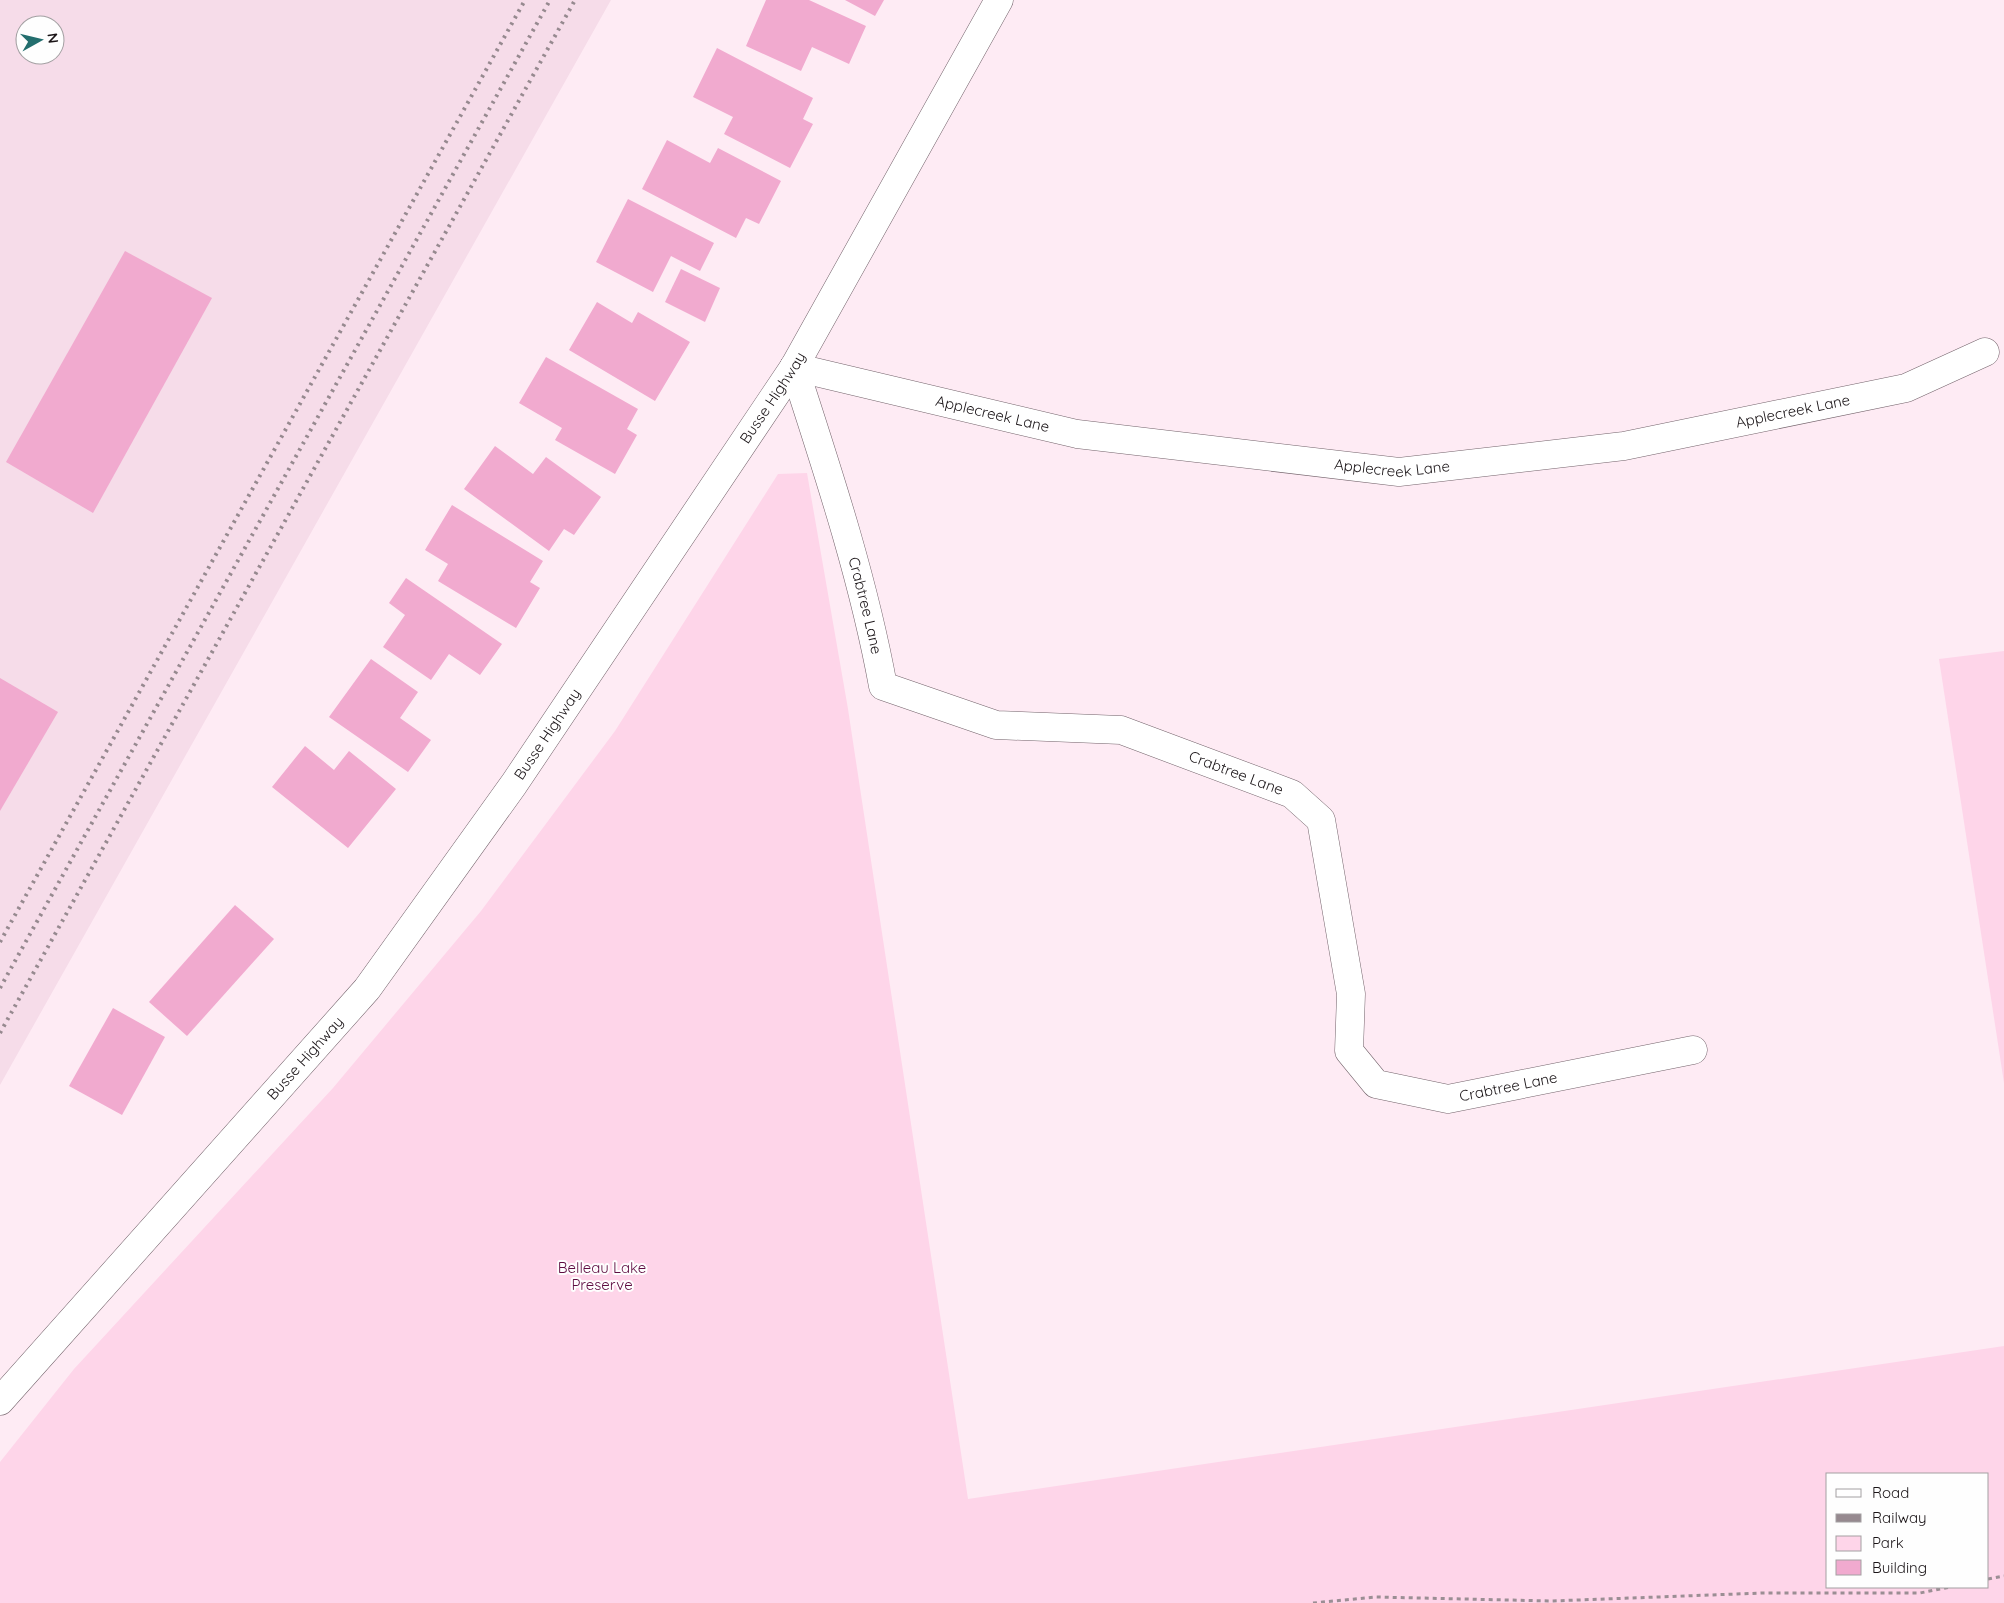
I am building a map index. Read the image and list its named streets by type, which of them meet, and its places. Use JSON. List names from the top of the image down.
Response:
{
  "streets": {
    "street": ["Busse Highway", "Applecreek Lane", "Crabtree Lane"]
  },
  "crossings": [
    ["Busse Highway", "Applecreek Lane"],
    ["Busse Highway", "Crabtree Lane"],
    ["Applecreek Lane", "Crabtree Lane"]
  ],
  "parks": ["Belleau Lake Preserve"],
  "legend": [
    "Road",
    "Railway",
    "Park",
    "Building"
  ],
  "north": "right"
}
